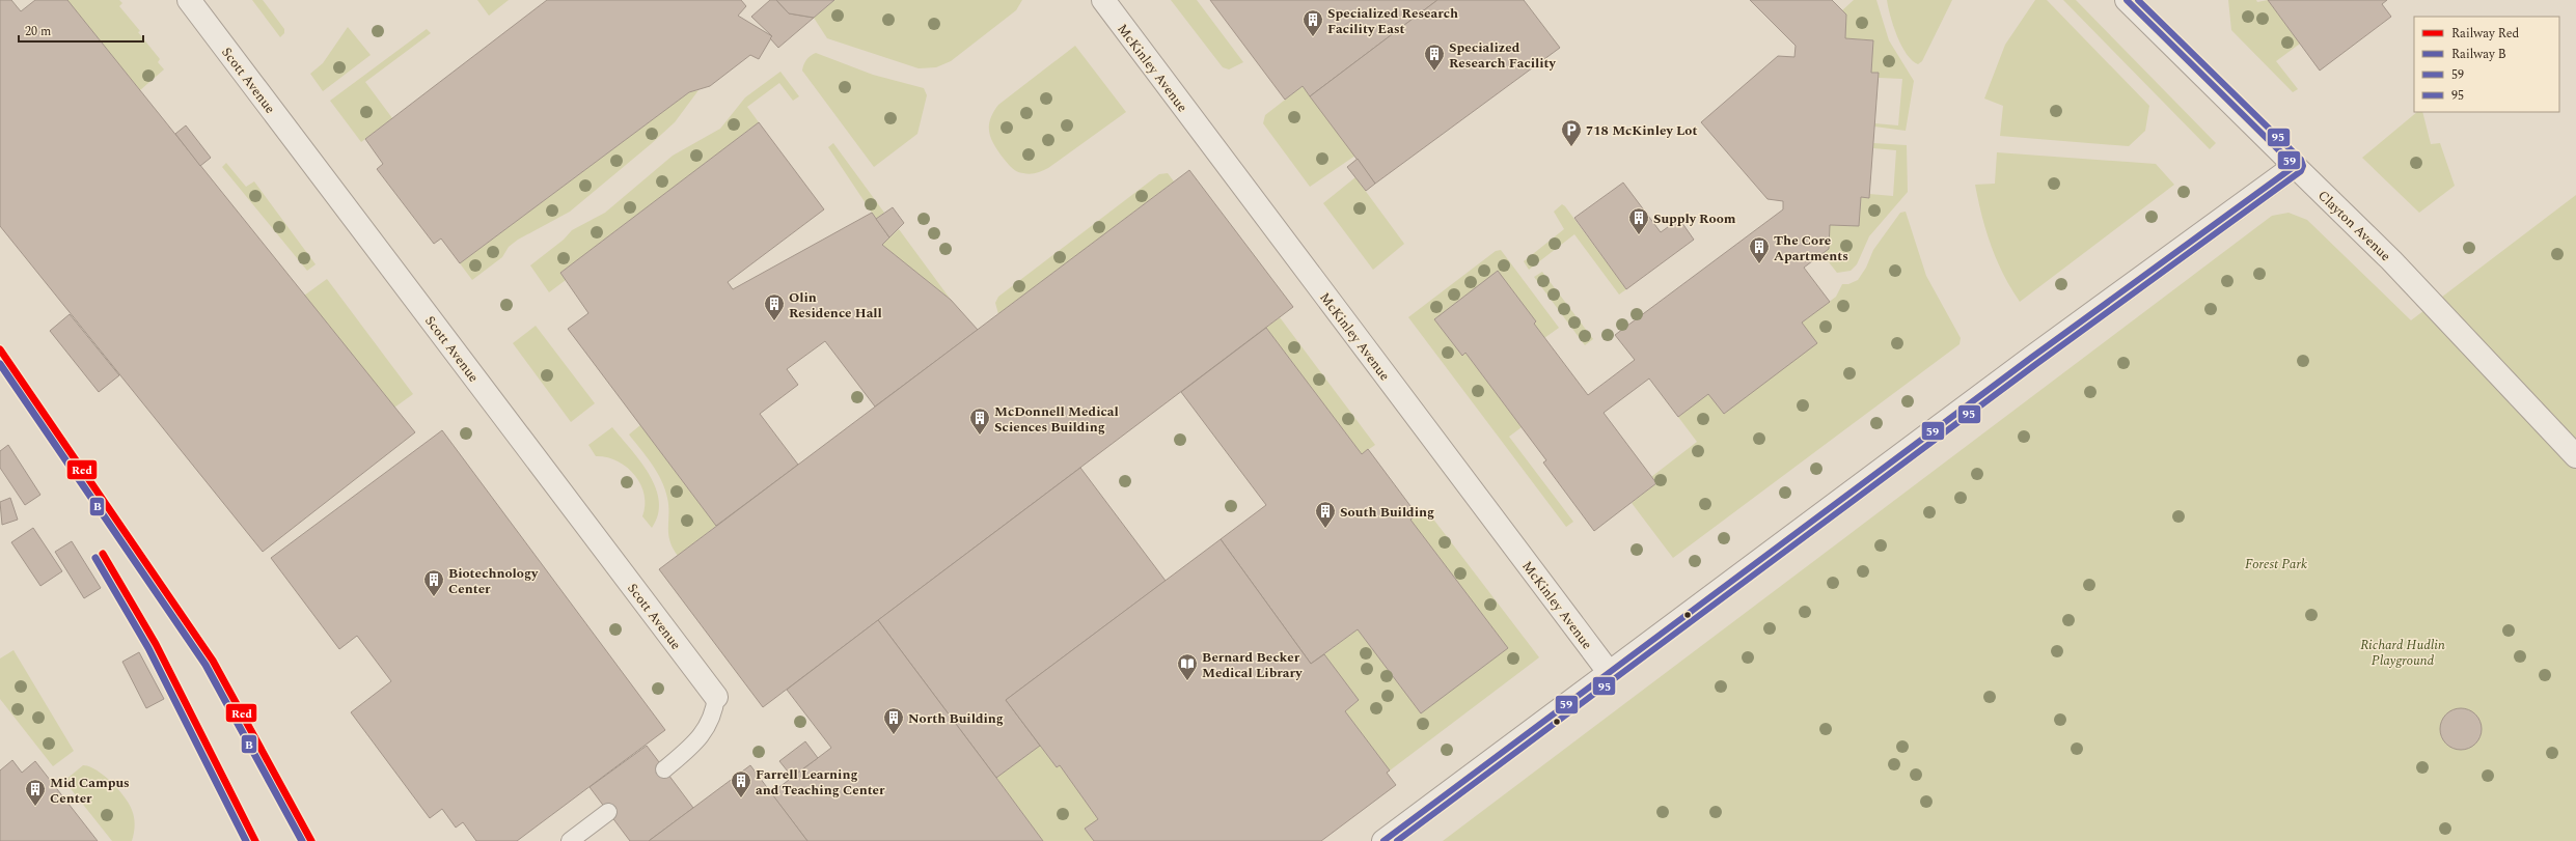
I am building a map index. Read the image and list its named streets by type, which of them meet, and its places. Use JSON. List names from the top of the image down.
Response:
{
  "streets": {
    "street": ["McKinley Avenue", "Scott Avenue", "Clayton Avenue"]
  },
  "parks": ["Forest Park", "Richard Hudlin Playground"],
  "places": {
    "building": [
      "Specialized Research Facility East",
      "Specialized Research Facility",
      "Supply Room",
      "The Core Apartments",
      "Olin Residence Hall",
      "McDonnell Medical Sciences Building",
      "South Building",
      "Biotechnology Center",
      "North Building",
      "Farrell Learning and Teaching Center",
      "Mid Campus Center"
    ],
    "parking": ["718 McKinley Lot"],
    "library": ["Bernard Becker Medical Library"]
  },
  "lines": [
    "transit line 59",
    "transit line 95",
    "rail line Red",
    "rail line B"
  ],
  "legend": [
    "Railway Red",
    "Railway B",
    "59",
    "95"
  ],
  "scale_bar": "20 m"
}
